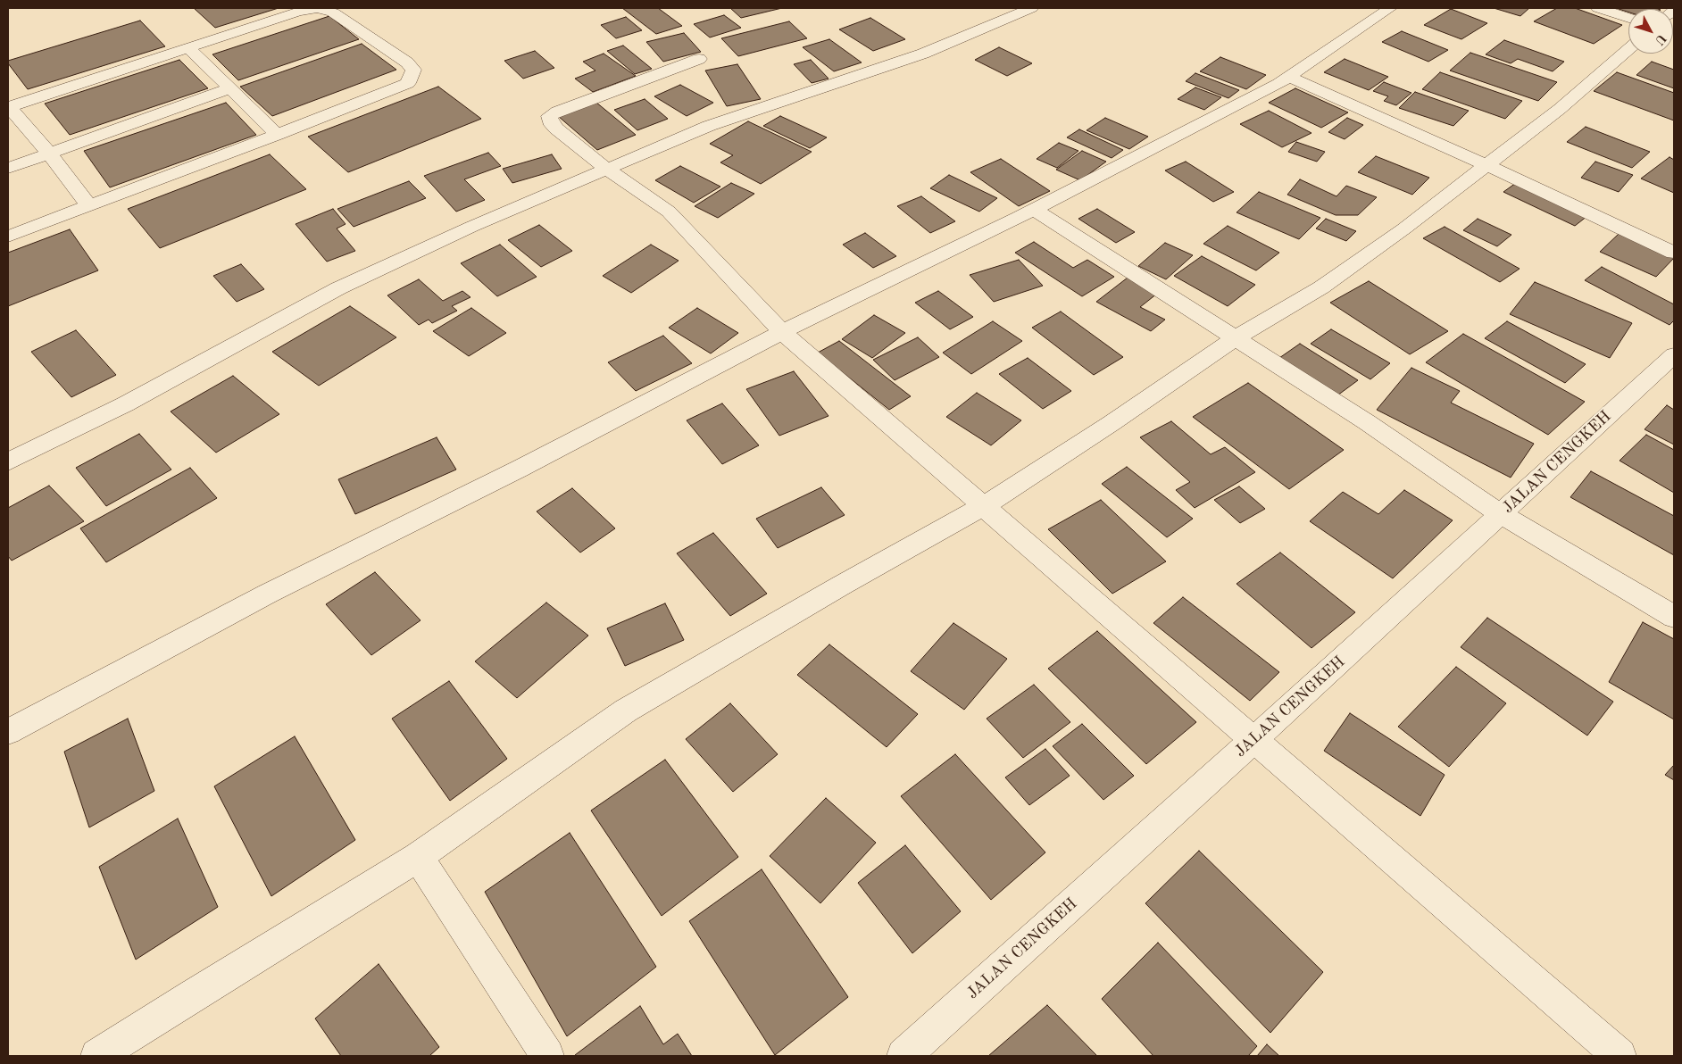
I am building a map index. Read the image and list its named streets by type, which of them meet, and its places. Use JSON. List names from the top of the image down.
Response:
{
  "streets": {
    "street": ["JALAN CENGKEH"]
  },
  "north": "bottom right"
}
